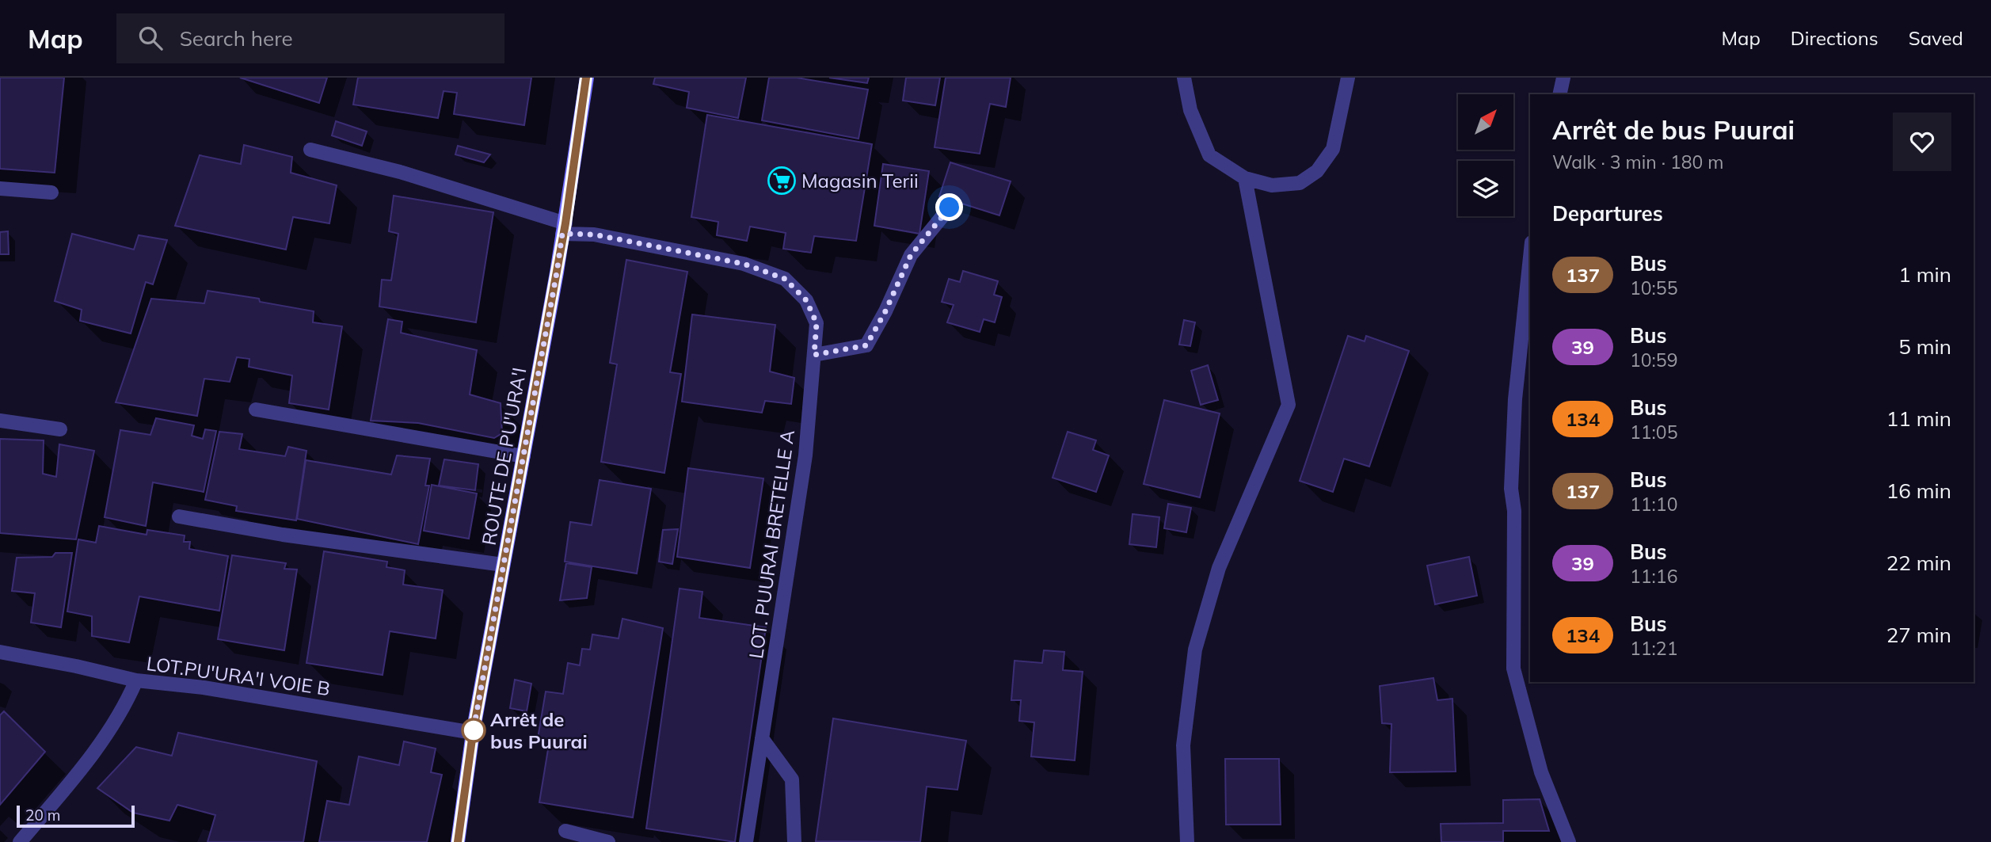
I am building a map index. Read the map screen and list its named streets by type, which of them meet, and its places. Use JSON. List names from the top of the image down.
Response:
{
  "streets": {
    "main road": ["ROUTE DE PU'URA'I"],
    "street": ["LOT. PUURAI BRETELLE A", "LOT.PU'URA'I VOIE B"]
  },
  "crossings": [
    ["ROUTE DE PU'URA'I", "LOT. PUURAI BRETELLE A"],
    ["ROUTE DE PU'URA'I", "LOT.PU'URA'I VOIE B"]
  ],
  "places": {
    "supermarket": ["Magasin Terii"],
    "other": ["Arrêt de bus Puurai"]
  },
  "lines": ["bus line 137"],
  "scale_bar": "20 m",
  "north": "top right",
  "page": {
    "header": "Map",
    "search": "Search here",
    "nav": ["Map", "Directions", "Saved"],
    "heading": [
      ["Arrêt de bus Puurai", "Walk · 3 min · 180 m"],
      "Departures"
    ],
    "list": [
      {
        "mark": "137",
        "name": "Bus",
        "note": "10:55",
        "value": "1 min"
      },
      {
        "mark": "39",
        "name": "Bus",
        "note": "10:59",
        "value": "5 min"
      },
      {
        "mark": "134",
        "name": "Bus",
        "note": "11:05",
        "value": "11 min"
      },
      {
        "mark": "137",
        "name": "Bus",
        "note": "11:10",
        "value": "16 min"
      },
      {
        "mark": "39",
        "name": "Bus",
        "note": "11:16",
        "value": "22 min"
      },
      {
        "mark": "134",
        "name": "Bus",
        "note": "11:21",
        "value": "27 min"
      }
    ],
    "scale": "20 m"
  }
}
